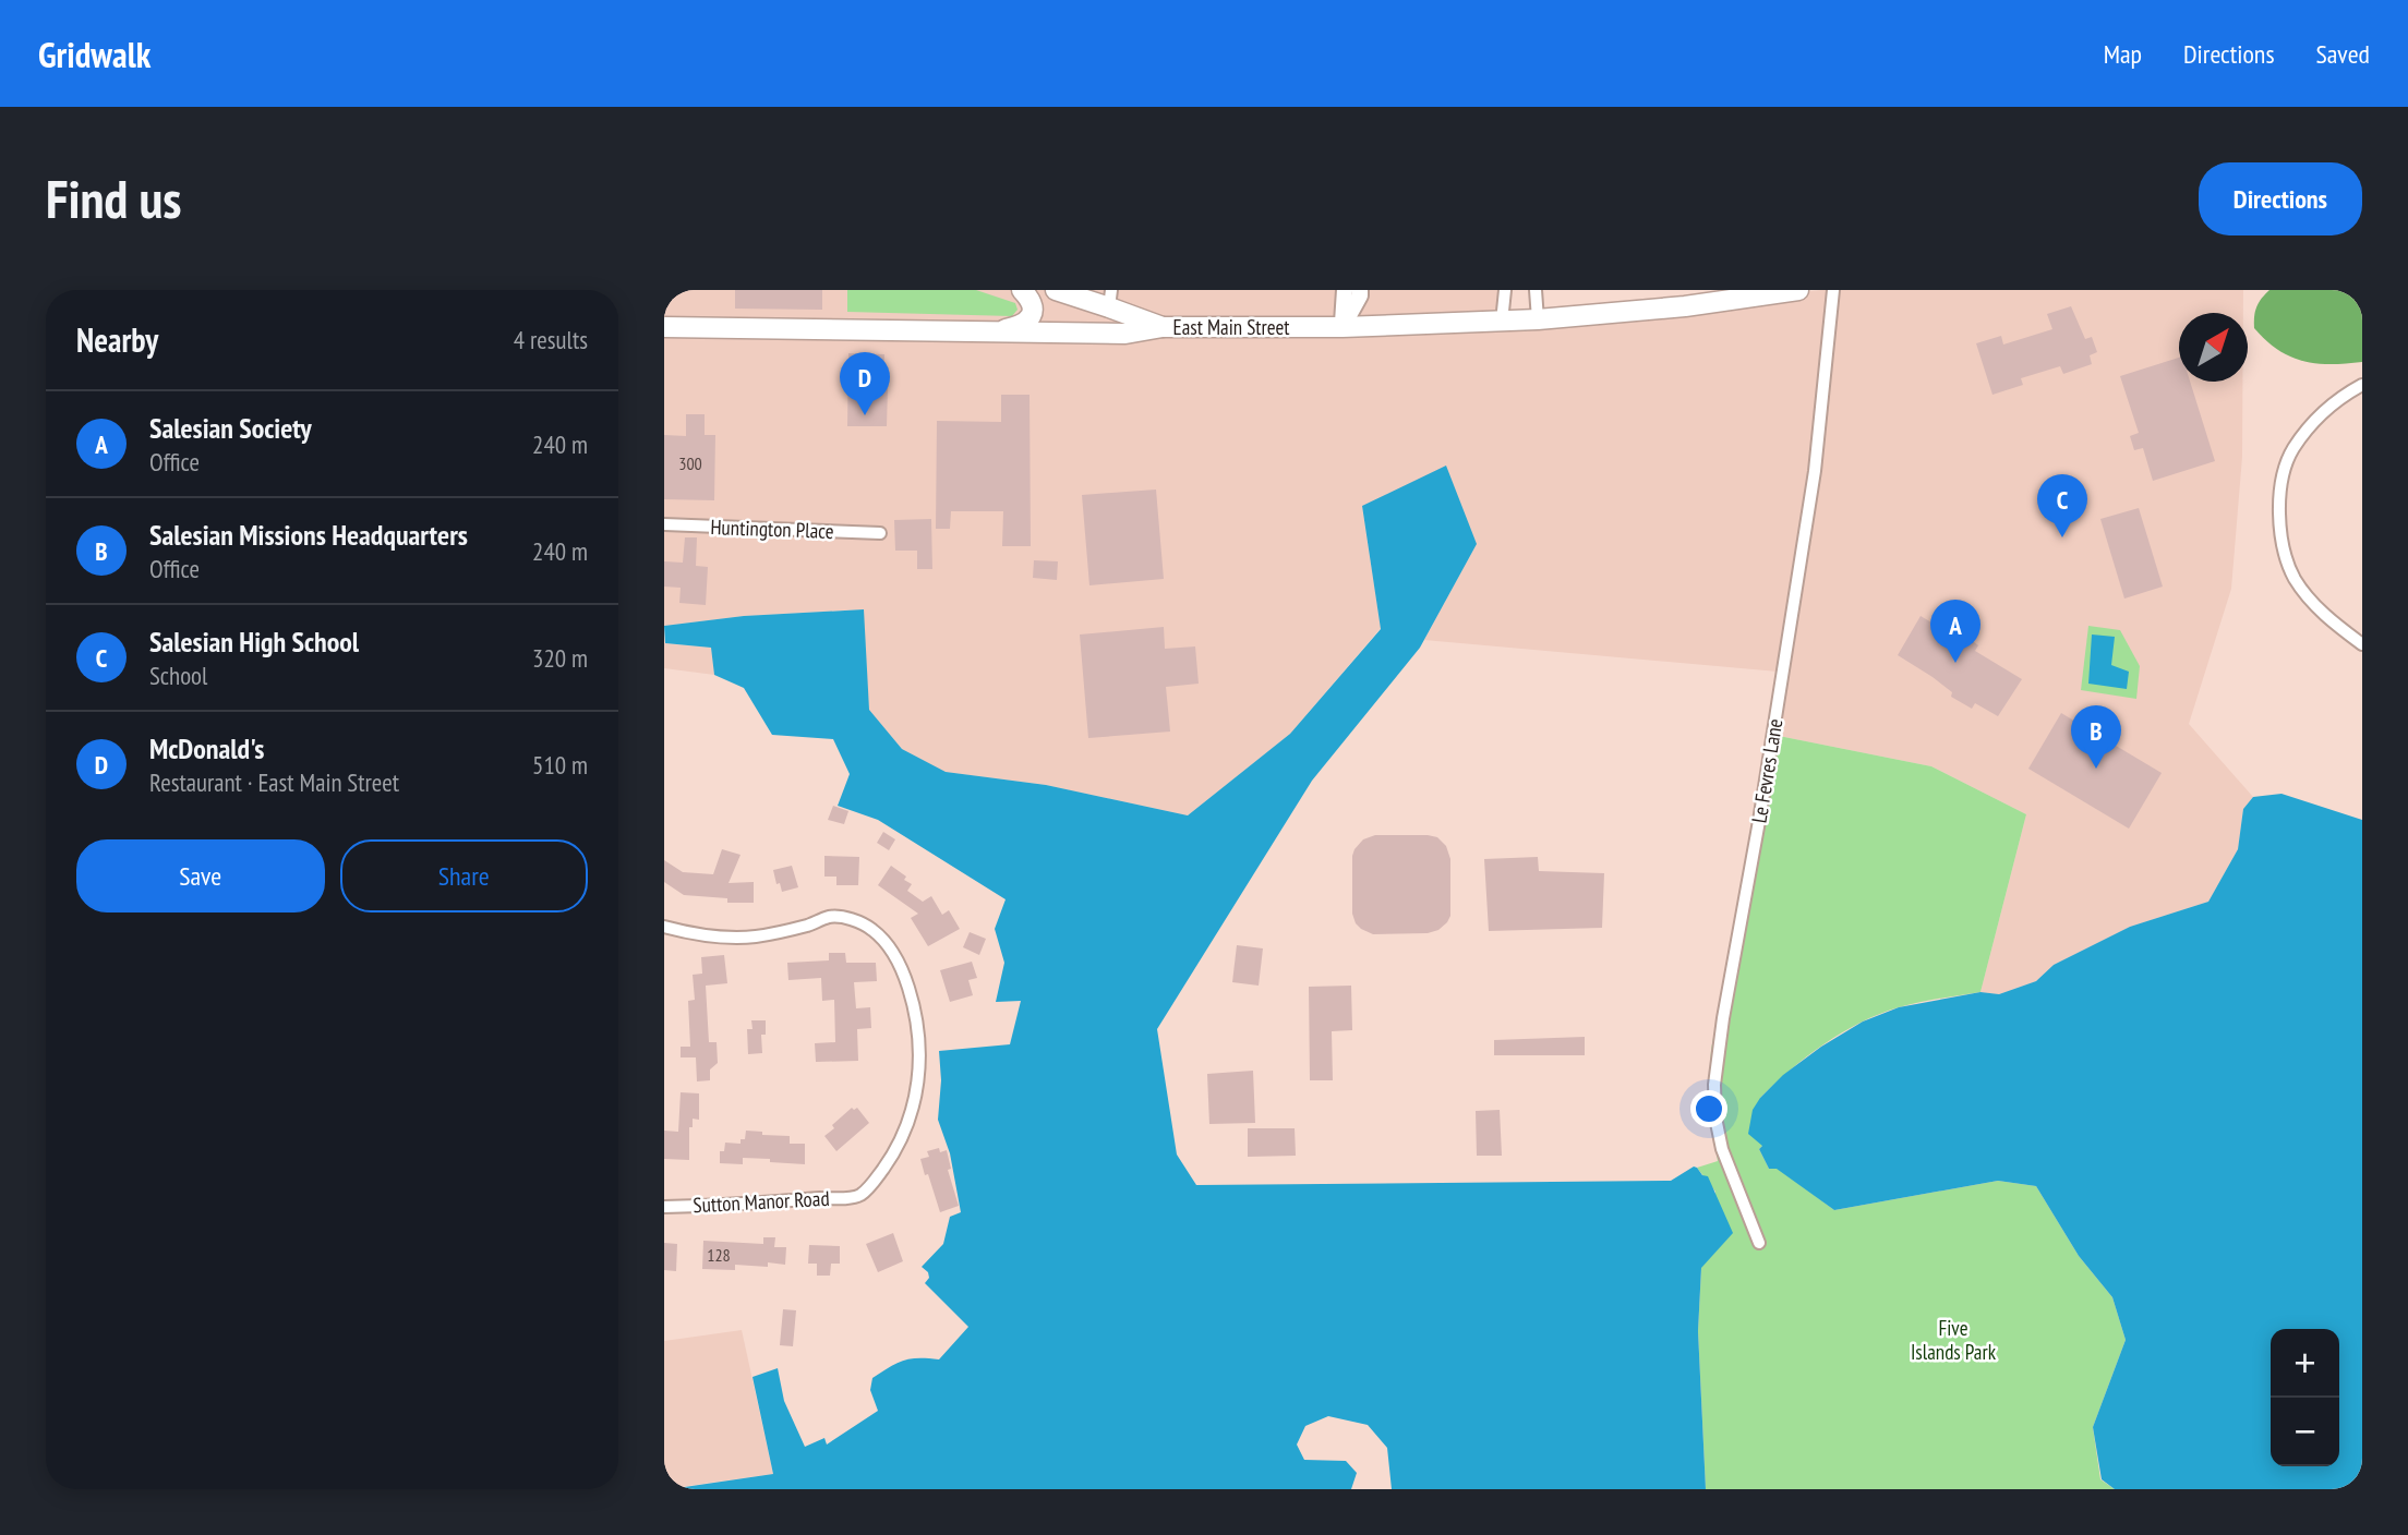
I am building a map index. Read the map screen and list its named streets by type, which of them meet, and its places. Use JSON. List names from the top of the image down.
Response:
{
  "streets": {
    "main road": ["East Main Street"],
    "street": ["Huntington Place", "Le Fevres Lane", "Sutton Manor Road"]
  },
  "parks": ["Five Islands Park"],
  "house_numbers": ["300", "128"],
  "north": "top right",
  "page": {
    "header": "Gridwalk",
    "nav": ["Map", "Directions", "Saved"],
    "buttons": [
      "Directions",
      ["Save", "Share"]
    ],
    "title": "Find us",
    "heading": ["Nearby", "4 results"],
    "pins": [
      "D",
      "C",
      "A",
      "B"
    ],
    "list": [
      {
        "mark": "A",
        "name": "Salesian Society",
        "note": "Office",
        "value": "240 m"
      },
      {
        "mark": "B",
        "name": "Salesian Missions Headquarters",
        "note": "Office",
        "value": "240 m"
      },
      {
        "mark": "C",
        "name": "Salesian High School",
        "note": "School",
        "value": "320 m"
      },
      {
        "mark": "D",
        "name": "McDonald's",
        "note": "Restaurant · East Main Street",
        "value": "510 m"
      }
    ],
    "map_buttons": ["+", "−"]
  }
}
